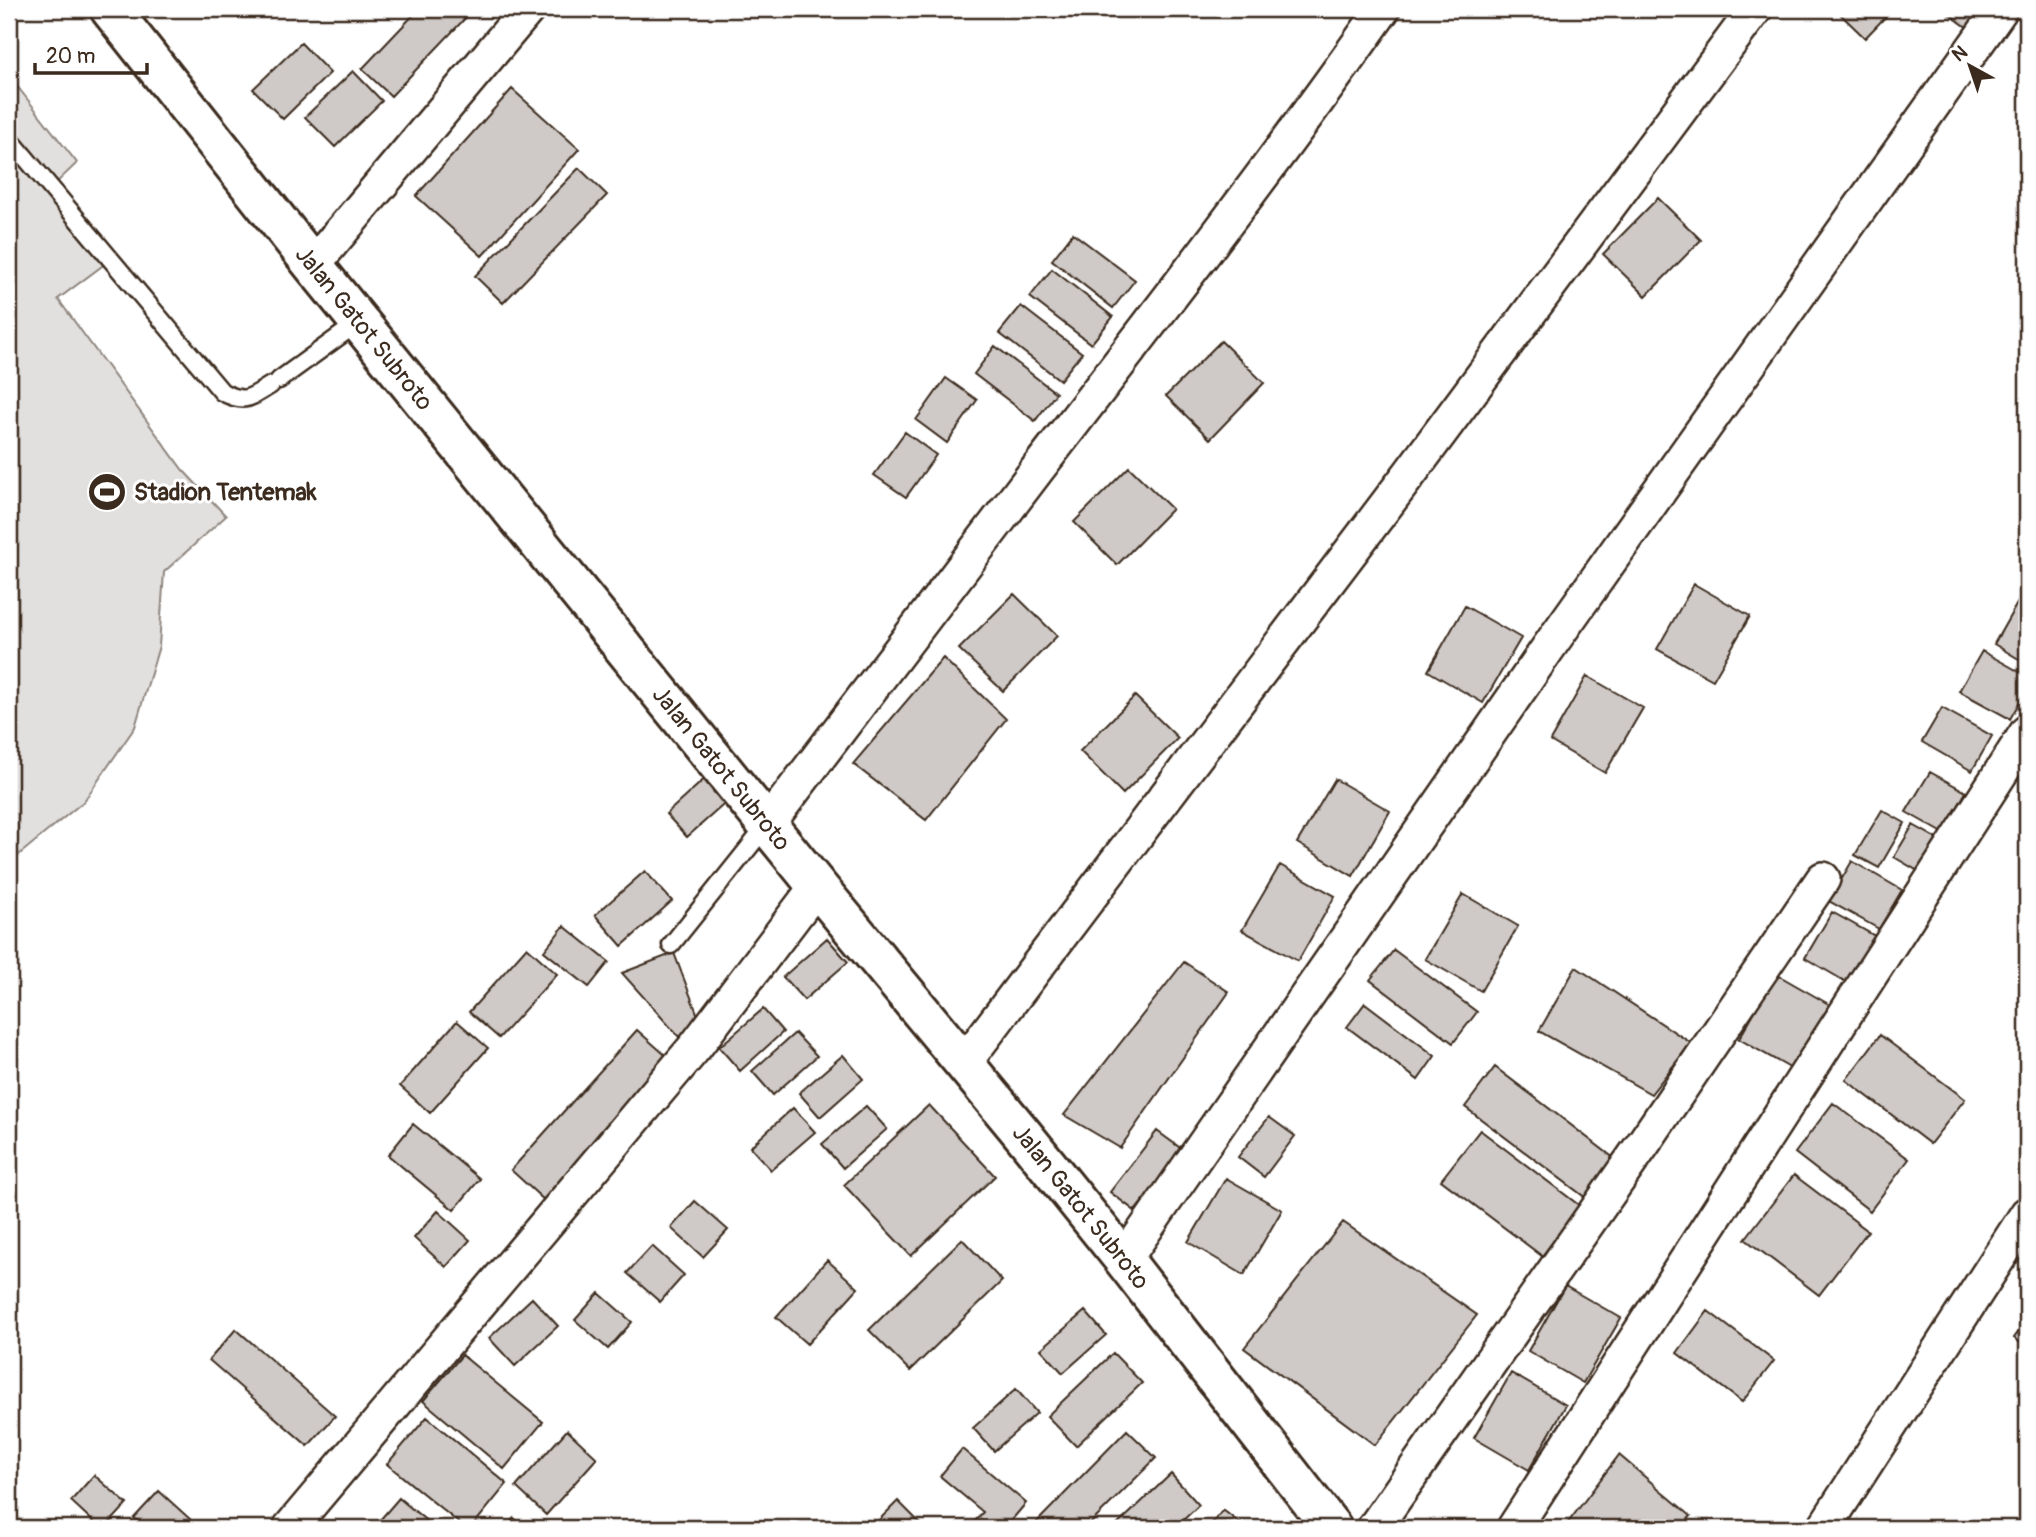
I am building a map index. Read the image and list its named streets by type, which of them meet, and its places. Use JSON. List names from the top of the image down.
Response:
{
  "streets": {
    "street": ["Jalan Gatot Subroto"]
  },
  "places": {
    "sports": ["Stadion Tentemak"]
  },
  "scale_bar": "20 m",
  "north": "top left"
}
